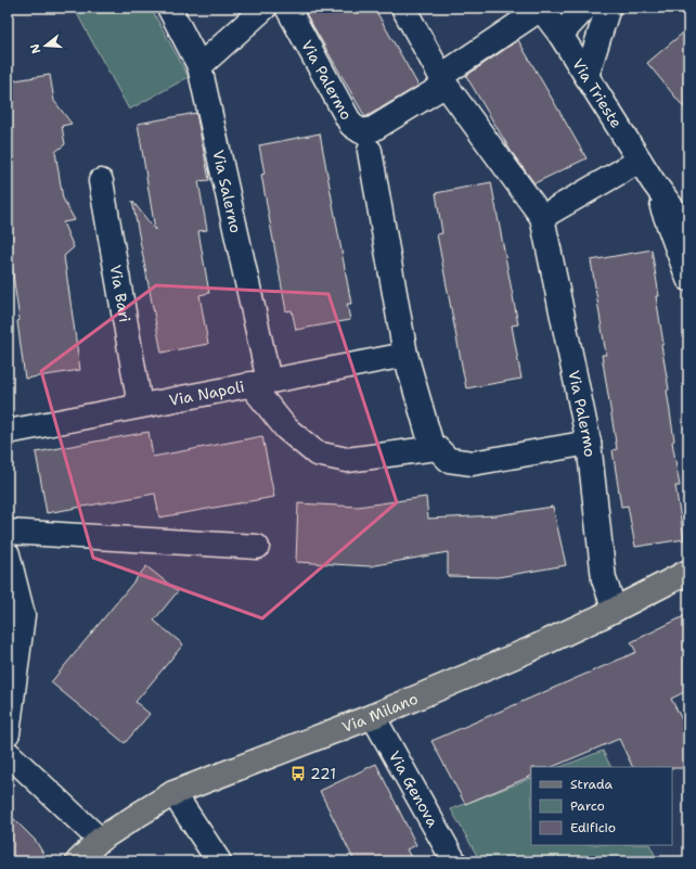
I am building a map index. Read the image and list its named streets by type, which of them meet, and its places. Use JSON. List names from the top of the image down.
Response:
{
  "streets": {
    "main road": ["Via Milano"],
    "street": [
      "Via Palermo",
      "Via Trieste",
      "Via Salerno",
      "Via Bari",
      "Via Napoli",
      "Via Genova"
    ]
  },
  "crossings": [
    ["Via Palermo", "Via Trieste"],
    ["Via Palermo", "Via Milano"],
    ["Via Salerno", "Via Napoli"],
    ["Via Bari", "Via Napoli"],
    ["Via Milano", "Via Genova"]
  ],
  "places": {
    "bus stop": ["221"]
  },
  "legend": ["Strada", "Parco", "Edificio"],
  "north": "left"
}
